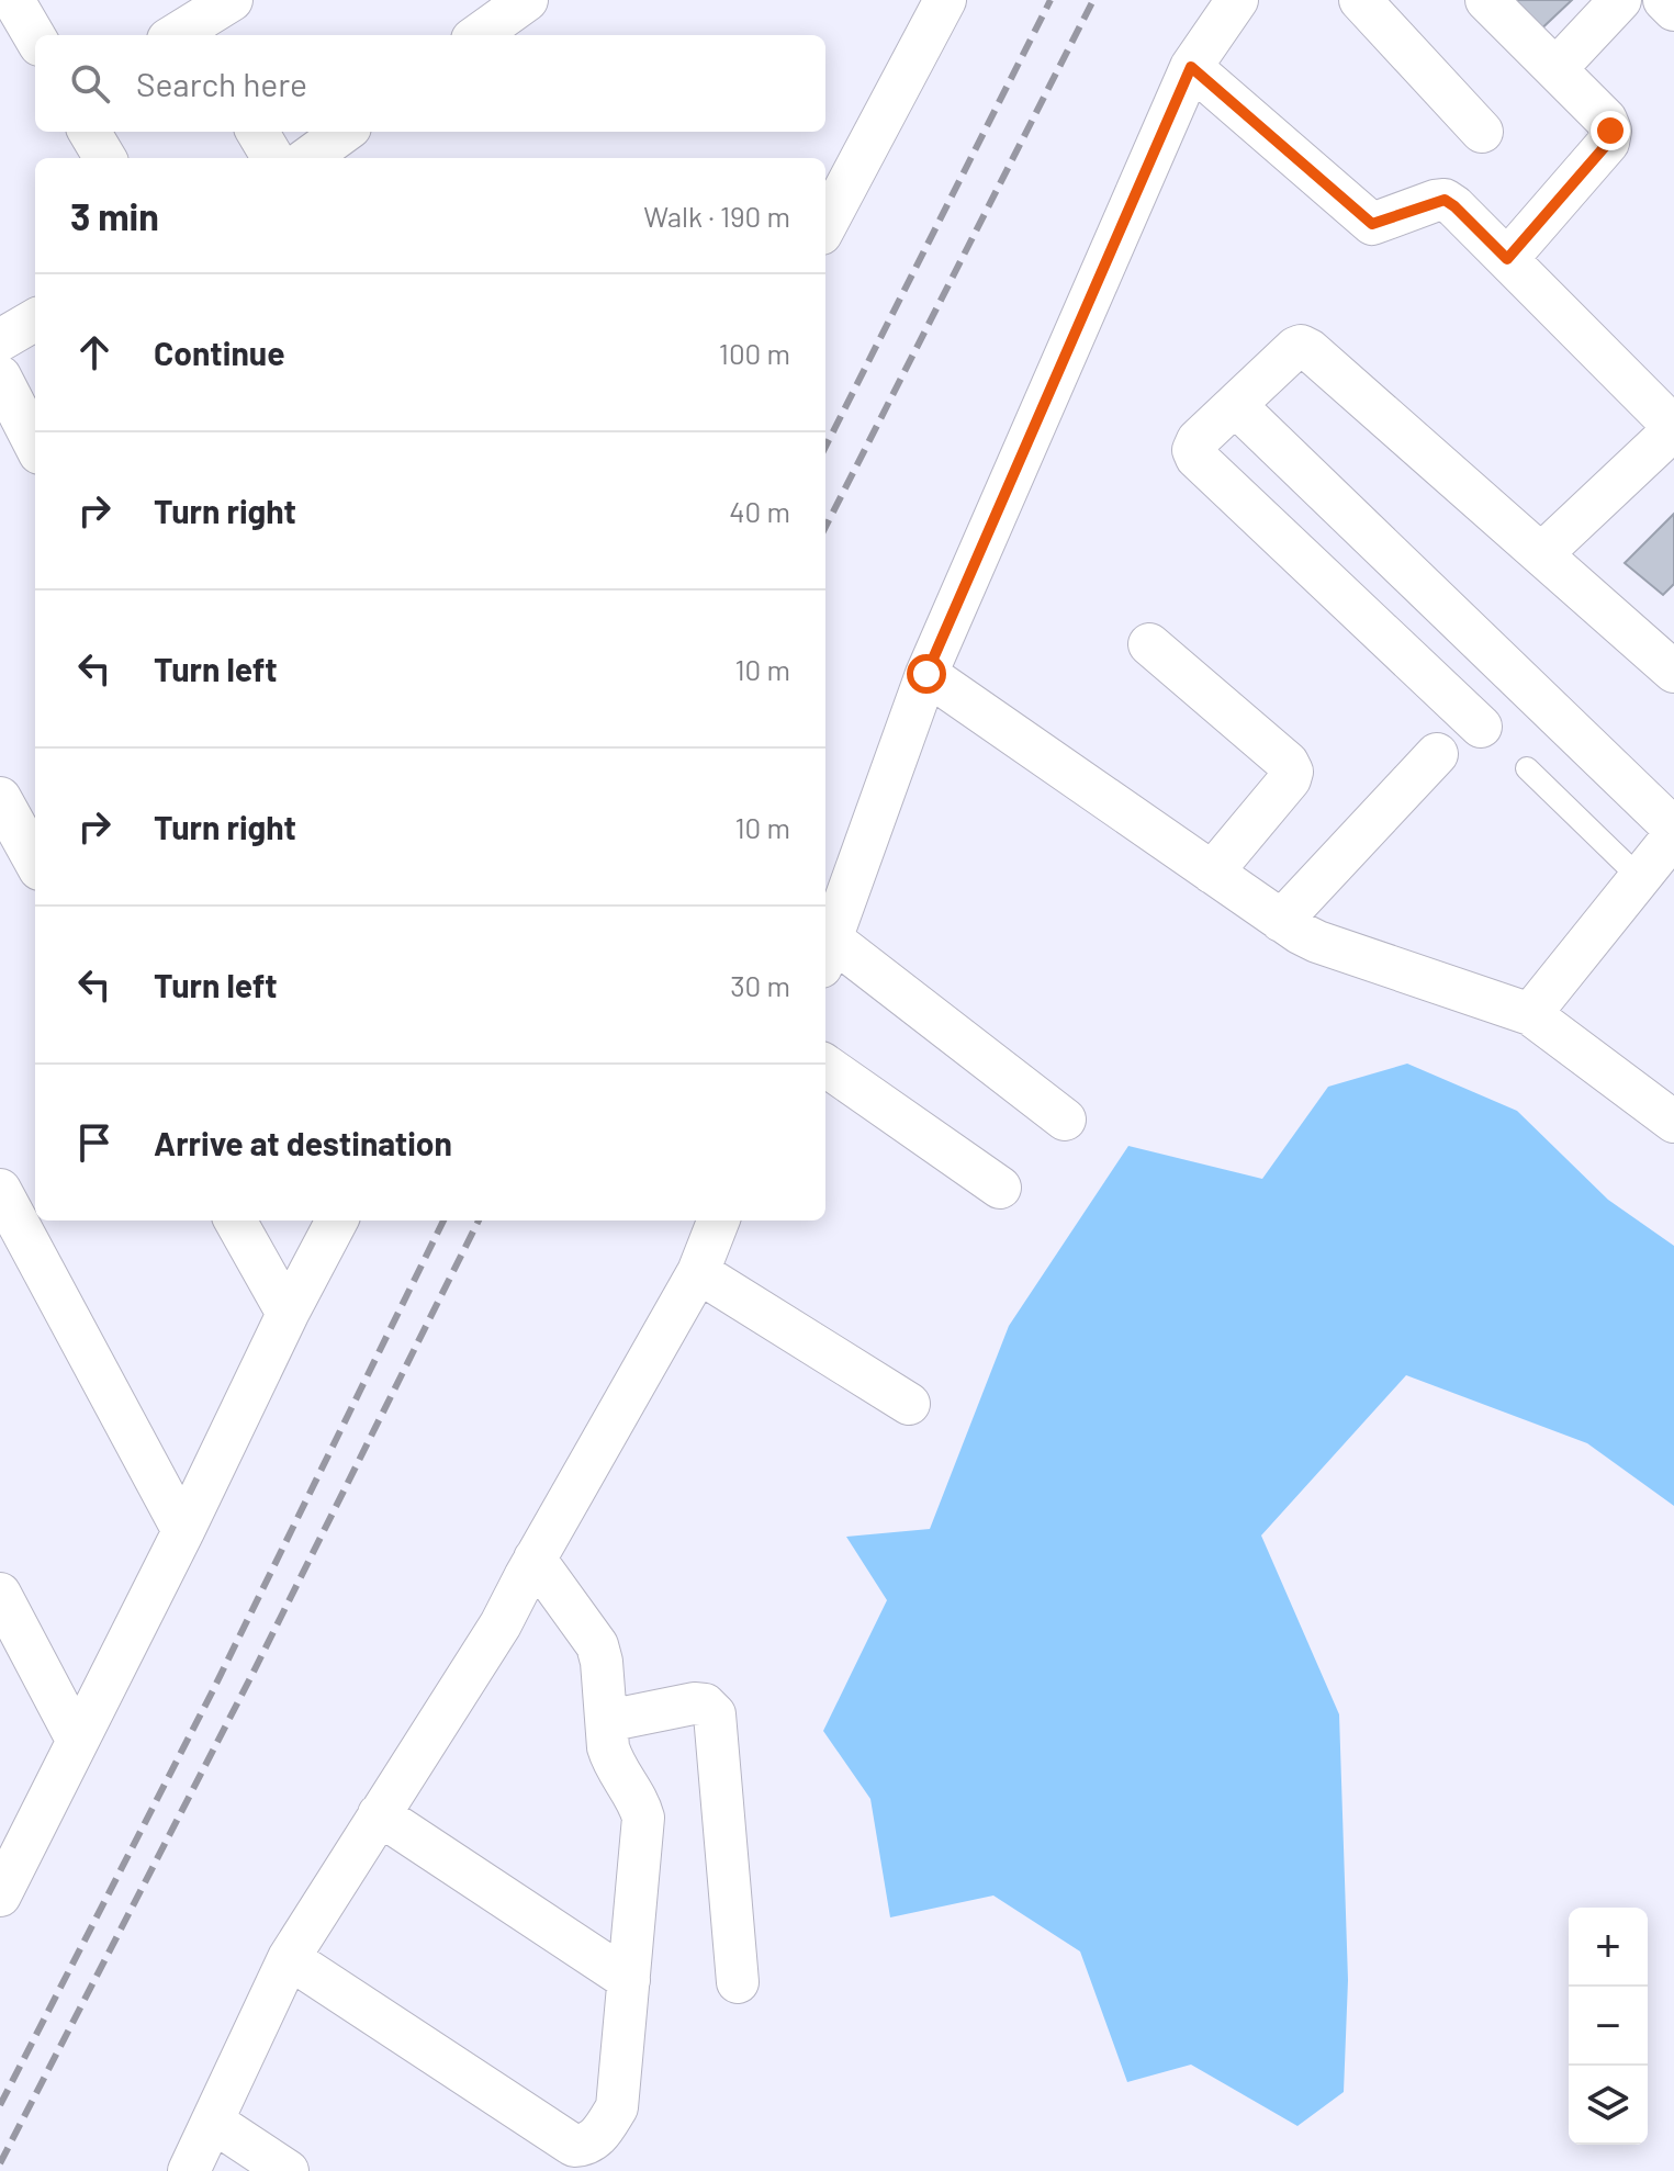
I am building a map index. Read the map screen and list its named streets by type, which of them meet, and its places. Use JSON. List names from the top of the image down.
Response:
{
  "page": {
    "search": "Search here",
    "heading": ["3 min", "Walk · 190 m"],
    "list": [
      ["Continue", "100 m"],
      ["Turn right", "40 m"],
      ["Turn left", "10 m"],
      ["Turn right", "10 m"],
      ["Turn left", "30 m"],
      "Arrive at destination"
    ],
    "map_buttons": ["+", "−"]
  }
}
